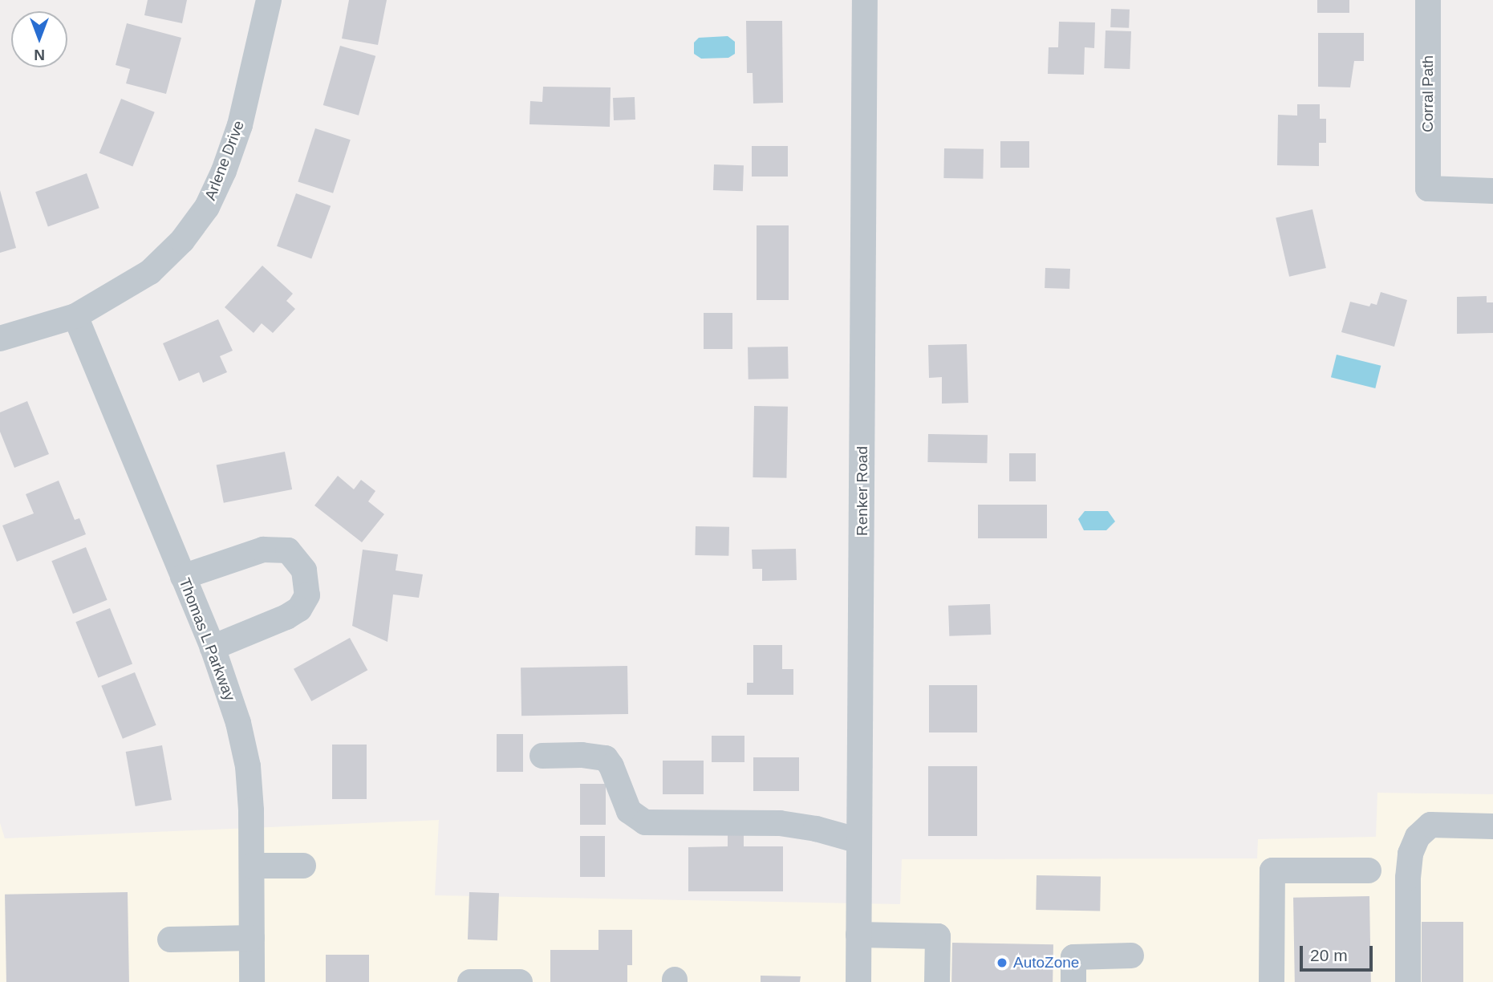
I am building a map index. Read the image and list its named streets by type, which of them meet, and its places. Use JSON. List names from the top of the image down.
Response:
{
  "streets": {
    "street": [
      "Corral Path",
      "Arlene Drive",
      "Renker Road",
      "Thomas L Parkway"
    ]
  },
  "crossings": [
    ["Arlene Drive", "Thomas L Parkway"]
  ],
  "places": ["AutoZone"],
  "scale_bar": "20 m",
  "north": "bottom"
}
